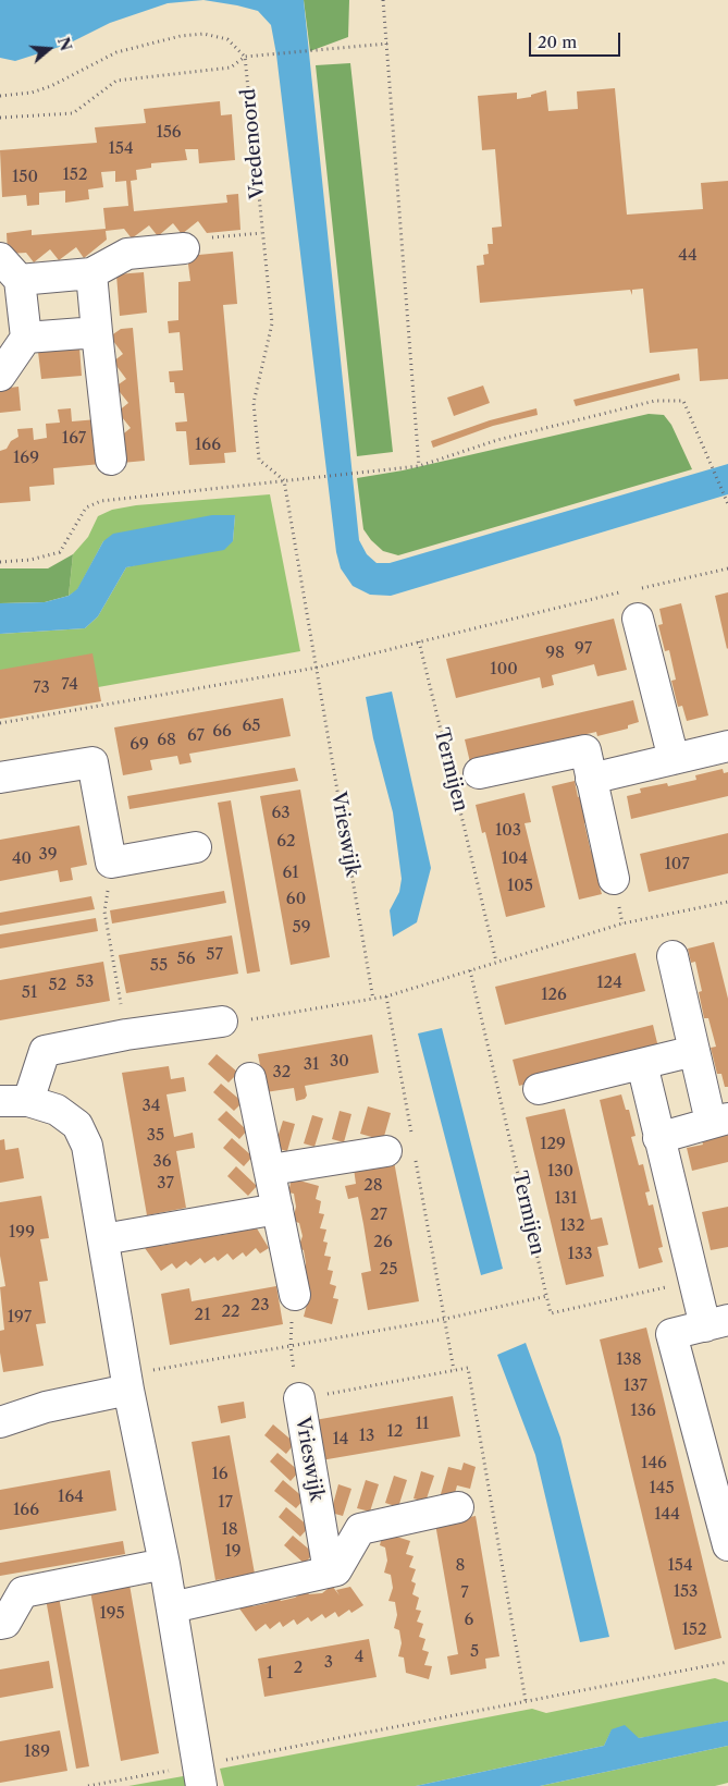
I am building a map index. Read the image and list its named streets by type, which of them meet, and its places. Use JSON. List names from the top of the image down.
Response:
{
  "streets": {
    "street": ["Termijen", "Vrieswijk"],
    "path": ["Vredenoord"]
  },
  "crossings": [
    ["Vredenoord", "Vrieswijk"]
  ],
  "house_numbers": [
    "156",
    "154",
    "152",
    "150",
    "44",
    "167",
    "166",
    "169",
    "97",
    "98",
    "100",
    "74",
    "73",
    "65",
    "66",
    "67",
    "68",
    "69",
    "63",
    "103",
    "62",
    "39",
    "40",
    "104",
    "107",
    "61",
    "105",
    "60",
    "59",
    "57",
    "56",
    "55",
    "53",
    "124",
    "52",
    "51",
    "126",
    "30",
    "31",
    "32",
    "34",
    "35",
    "129",
    "36",
    "130",
    "37",
    "28",
    "131",
    "27",
    "132",
    "199",
    "26",
    "133",
    "25",
    "23",
    "22",
    "21",
    "197",
    "138",
    "137",
    "136",
    "11",
    "12",
    "13",
    "14",
    "146",
    "16",
    "145",
    "164",
    "17",
    "166",
    "144",
    "18",
    "19",
    "8",
    "154",
    "153",
    "7",
    "195",
    "6",
    "152",
    "5",
    "4",
    "3",
    "2",
    "1",
    "189"
  ],
  "scale_bar": "20 m",
  "north": "right"
}
